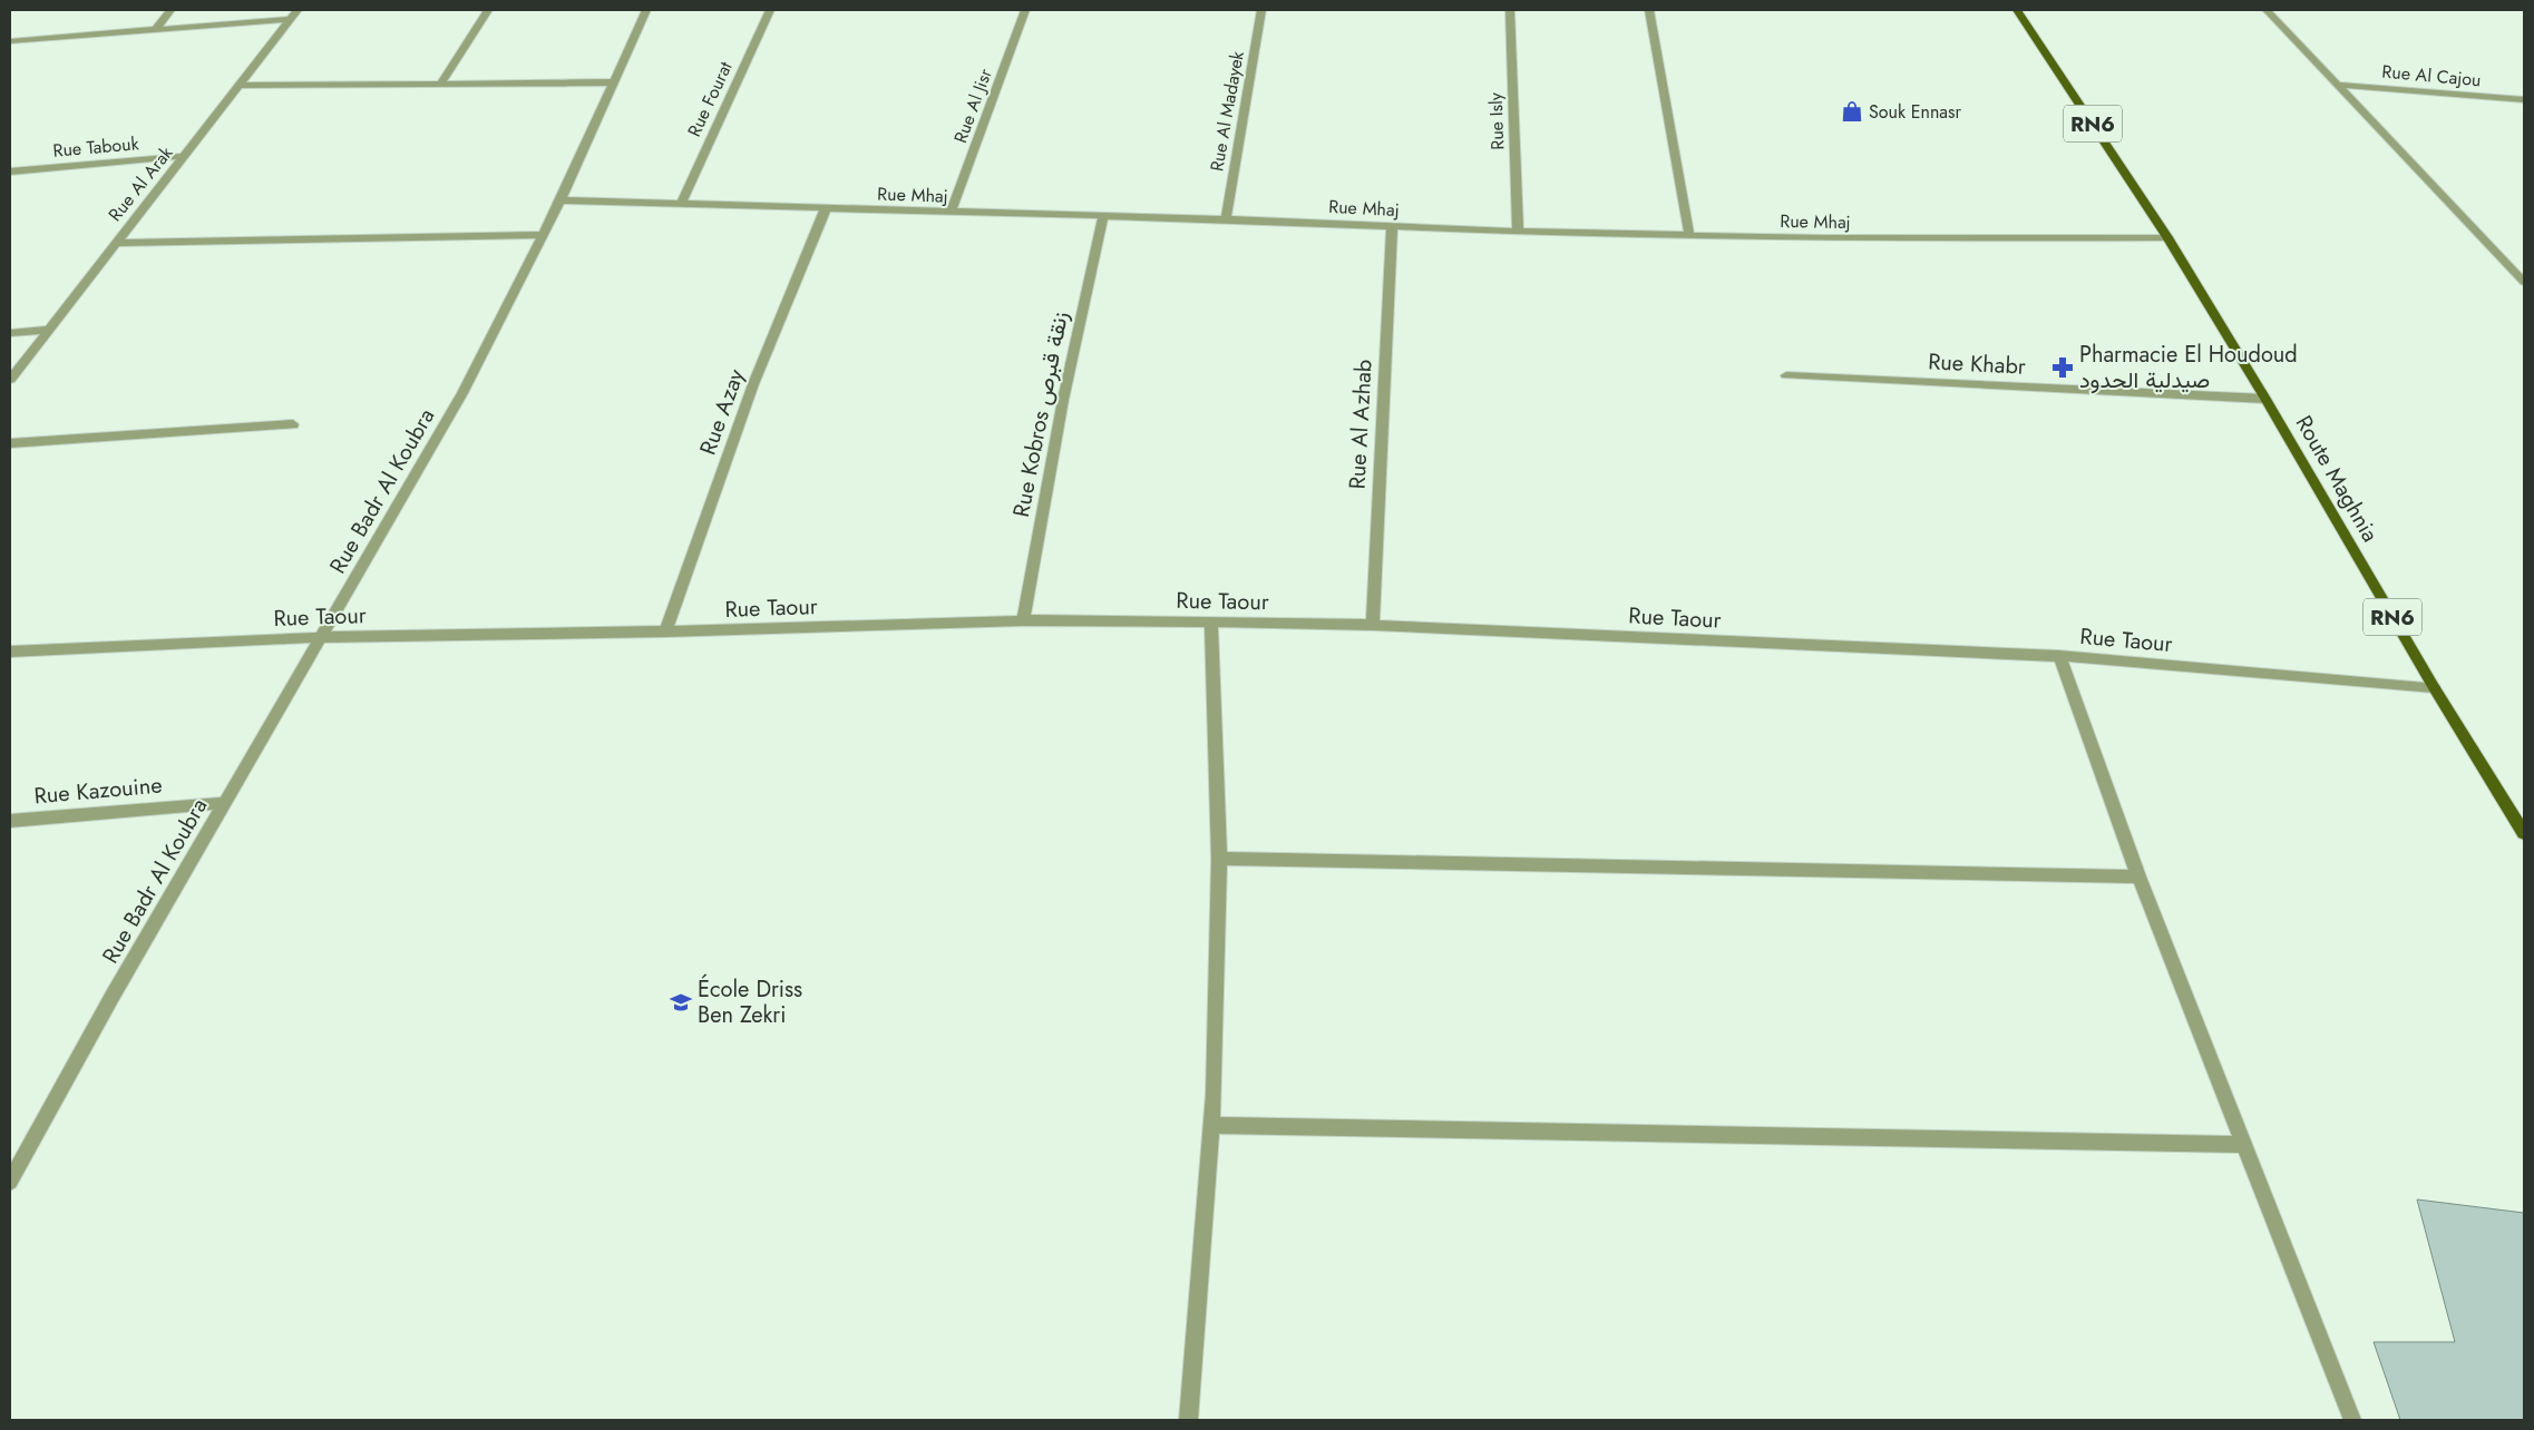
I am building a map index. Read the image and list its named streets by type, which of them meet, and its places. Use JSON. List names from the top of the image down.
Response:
{
  "streets": {
    "main road": ["RN6", "Route Maghnia"],
    "street": [
      "Rue Al Cajou",
      "Rue Fourat",
      "Rue Al Jisr",
      "Rue Al Madayek",
      "Rue Isly",
      "Rue Tabouk",
      "Rue Al Arak",
      "Rue Mhaj",
      "Rue Khabr",
      "Rue Azay",
      "Rue Kobros زنقة قبرص",
      "Rue Al Azhab",
      "Rue Badr Al Koubra",
      "Rue Taour",
      "Rue Kazouine"
    ]
  },
  "crossings": [
    ["Rue Fourat", "Rue Mhaj"],
    ["Rue Al Jisr", "Rue Mhaj"],
    ["Rue Al Madayek", "Rue Mhaj"],
    ["Rue Isly", "Rue Mhaj"],
    ["Rue Tabouk", "Rue Al Arak"],
    ["Rue Mhaj", "Rue Azay"],
    ["Rue Mhaj", "Rue Kobros زنقة قبرص"],
    ["Rue Mhaj", "Rue Al Azhab"],
    ["Rue Mhaj", "Route Maghnia"],
    ["Rue Mhaj", "Rue Badr Al Koubra"],
    ["Rue Khabr", "Route Maghnia"],
    ["Rue Azay", "Rue Taour"],
    ["Rue Kobros زنقة قبرص", "Rue Taour"],
    ["Rue Al Azhab", "Rue Taour"],
    ["Route Maghnia", "Rue Taour"],
    ["Rue Badr Al Koubra", "Rue Taour"],
    ["Rue Badr Al Koubra", "Rue Kazouine"]
  ],
  "places": {
    "shop": ["Souk Ennasr"],
    "pharmacy": ["Pharmacie El Houdoud صيدلية الحدود"],
    "school or university": ["École Driss Ben Zekri"]
  }
}
